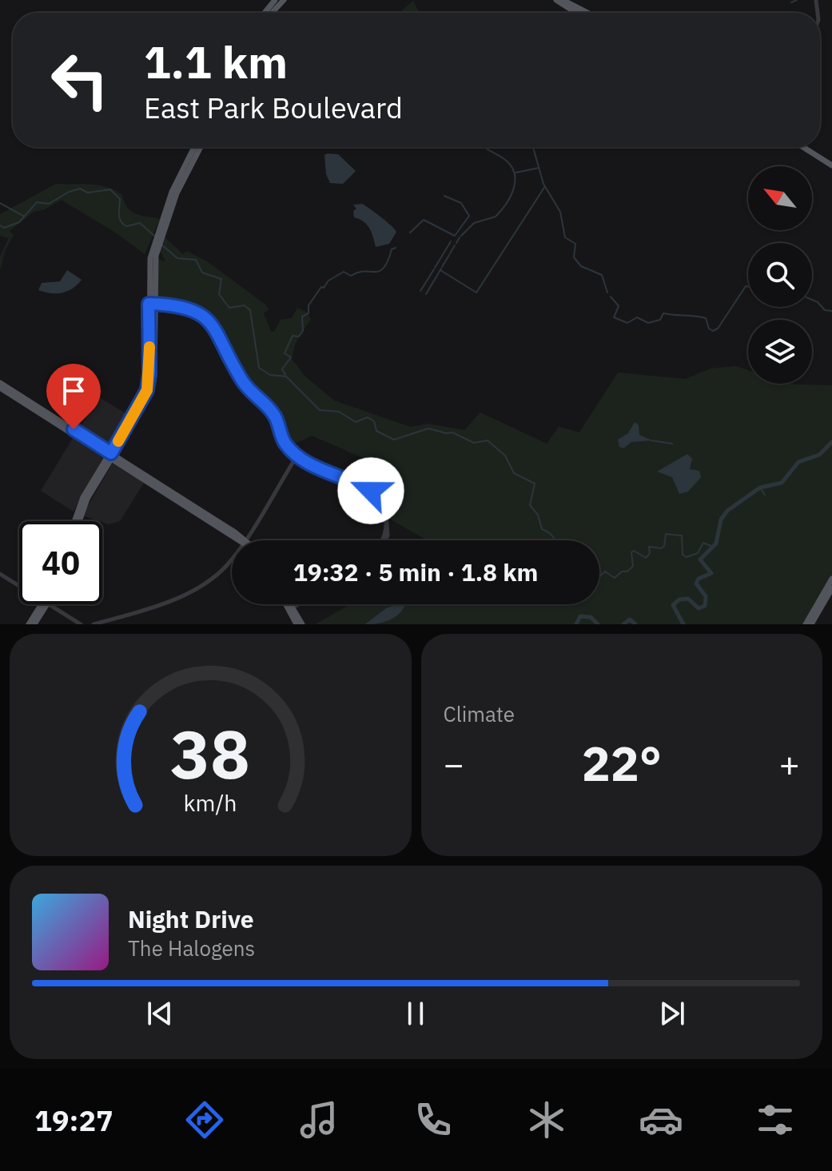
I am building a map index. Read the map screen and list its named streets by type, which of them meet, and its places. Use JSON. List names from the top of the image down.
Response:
{
  "north": "top left",
  "page": {
    "turn": ["1.1 km", "East Park Boulevard"],
    "limit": "40",
    "trip": "19:32 · 5 min · 1.8 km",
    "tile": "Climate",
    "heat": ["−", "22°", "+"],
    "song": ["Night Drive", "The Halogens"],
    "tabs": "19:27",
    "gauge": ["38", "km/h"]
  }
}
